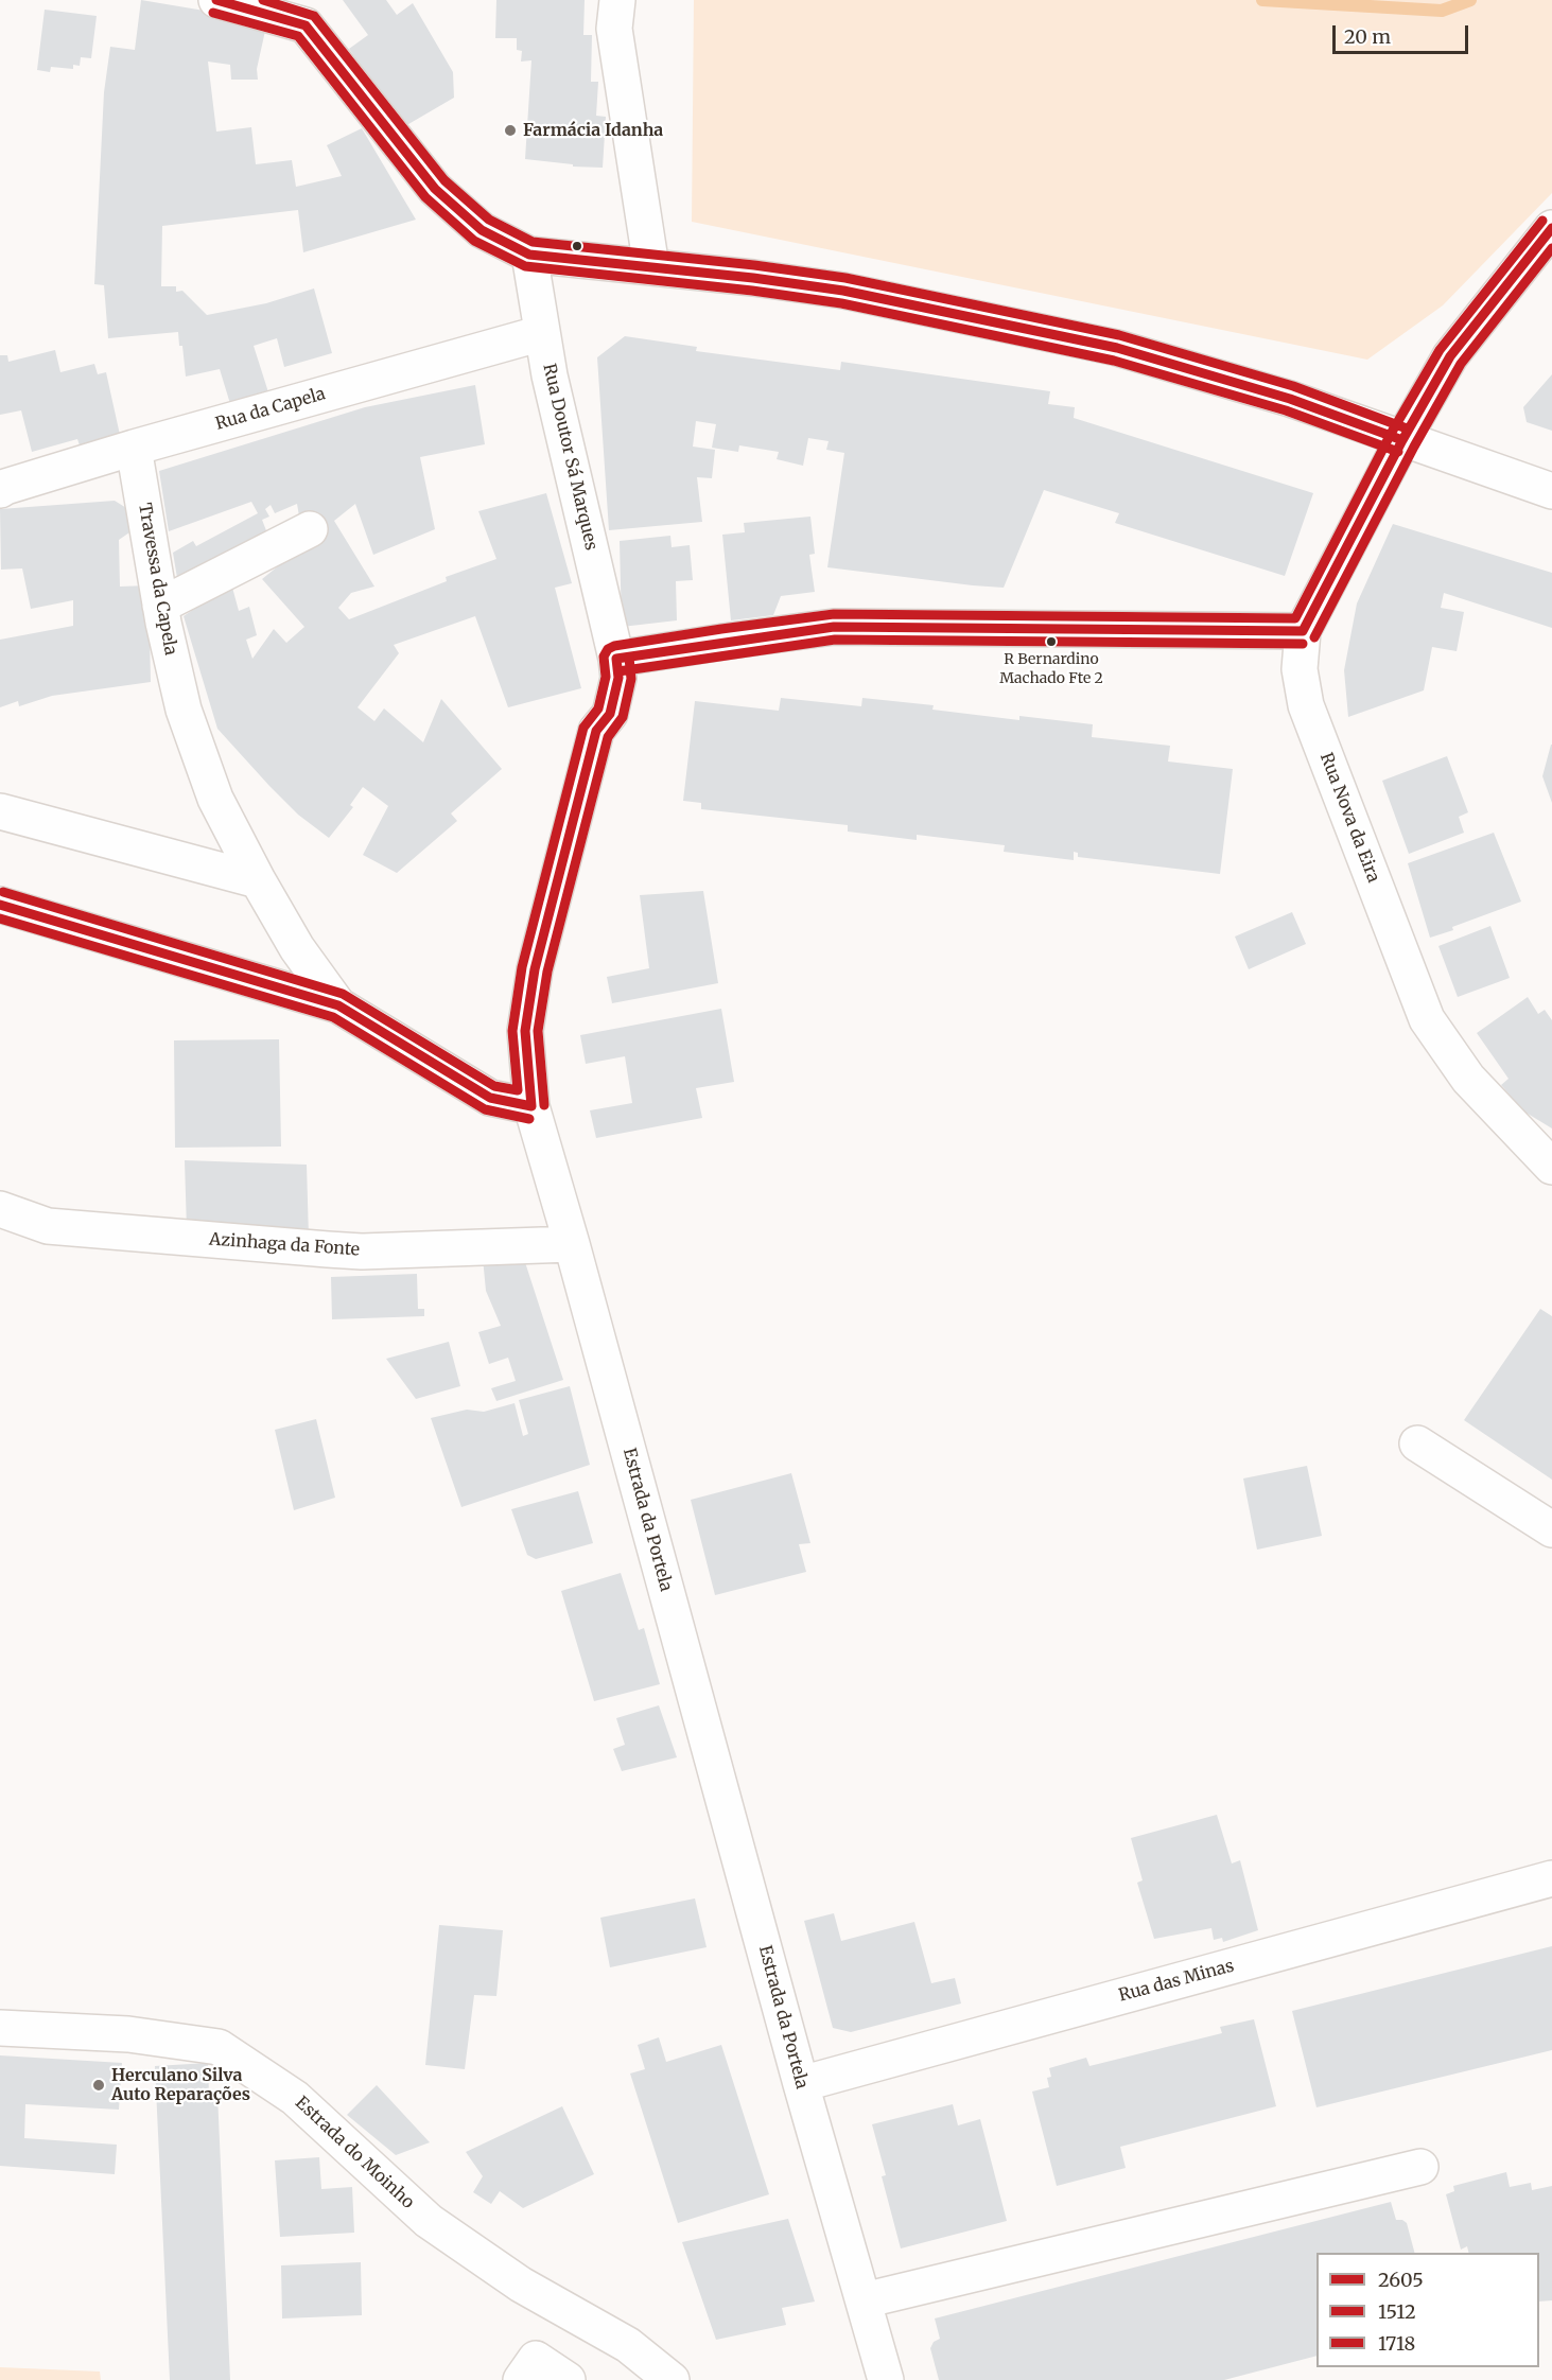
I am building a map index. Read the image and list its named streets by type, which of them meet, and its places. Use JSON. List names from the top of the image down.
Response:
{
  "streets": {
    "street": [
      "Rua da Capela",
      "Rua Doutor Sá Marques",
      "Travessa da Capela",
      "Rua Nova da Eira",
      "Azinhaga da Fonte",
      "Estrada da Portela",
      "Rua das Minas",
      "Estrada do Moinho"
    ]
  },
  "crossings": [
    ["Rua da Capela", "Rua Doutor Sá Marques"],
    ["Rua da Capela", "Travessa da Capela"],
    ["Rua Doutor Sá Marques", "Estrada da Portela"],
    ["Azinhaga da Fonte", "Estrada da Portela"],
    ["Estrada da Portela", "Rua das Minas"]
  ],
  "places": ["Farmácia Idanha", "R Bernardino Machado Fte 2", "Herculano Silva Auto Reparações"],
  "lines": ["transit line 2605", "transit line 1718", "transit line 1512"],
  "legend": ["2605", "1512", "1718"],
  "scale_bar": "20 m"
}
